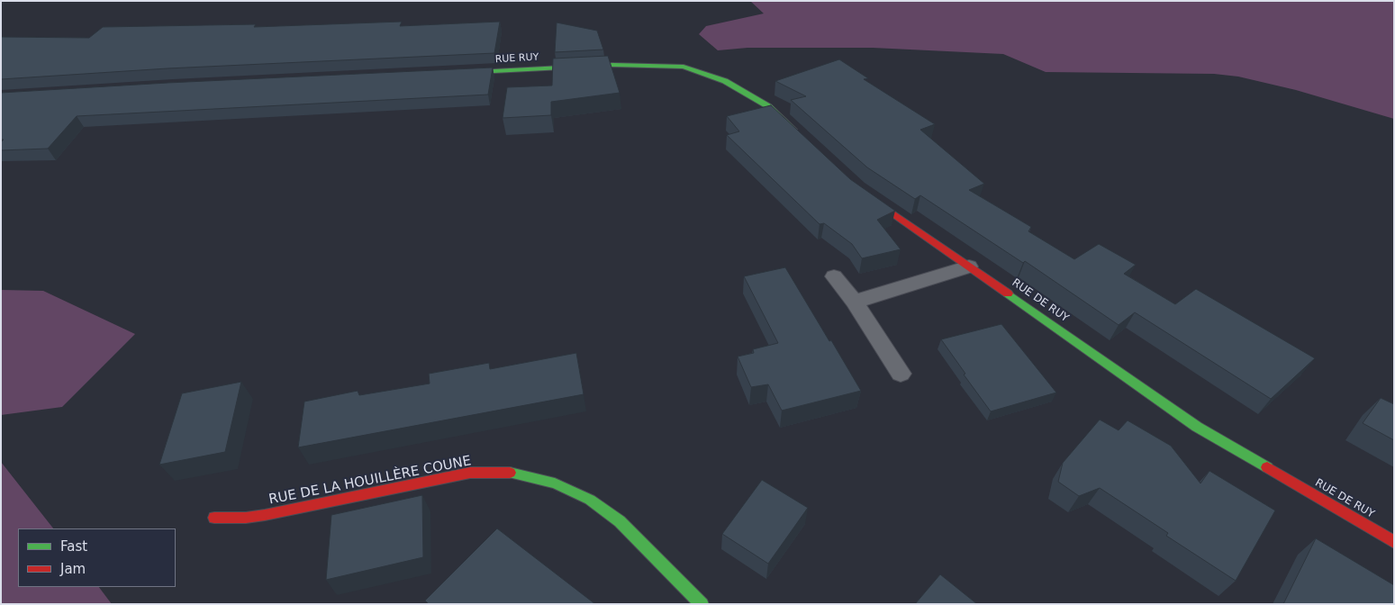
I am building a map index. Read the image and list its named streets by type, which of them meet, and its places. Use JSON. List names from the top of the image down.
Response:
{
  "streets": {
    "street": ["RUE RUY", "RUE DE RUY", "RUE DE LA HOUILLÈRE COUNE"]
  },
  "legend": ["Fast", "Jam"]
}
